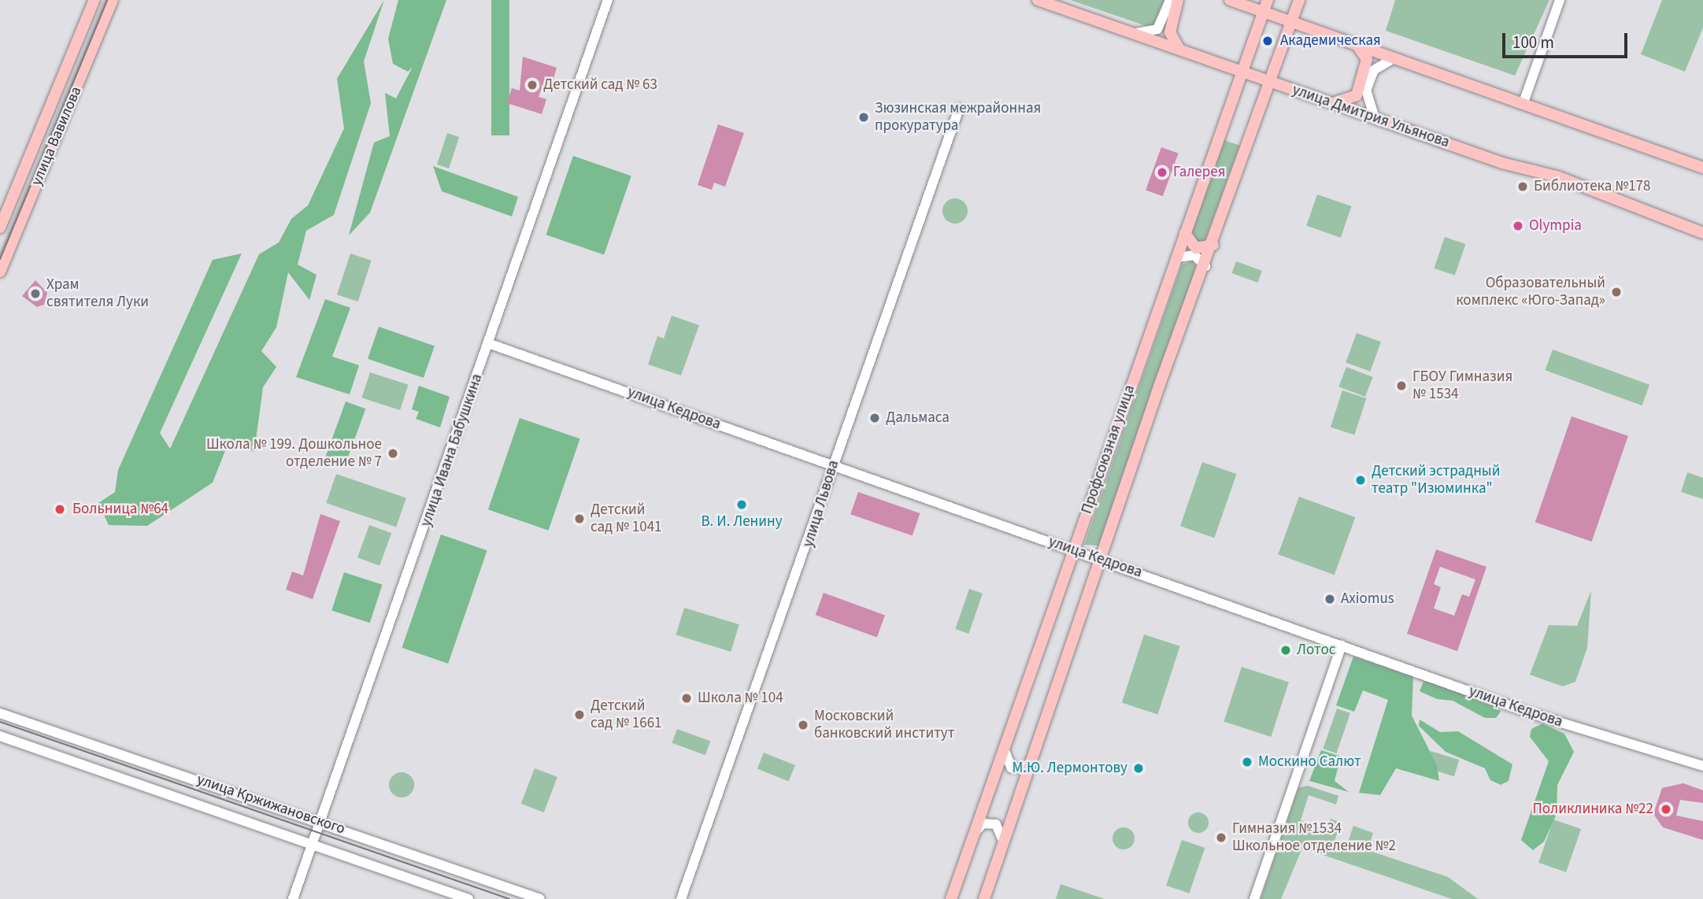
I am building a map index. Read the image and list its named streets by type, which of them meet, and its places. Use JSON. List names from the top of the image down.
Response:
{
  "streets": {
    "main road": ["улица Дмитрия Ульянова", "улица Вавилова", "Профсоюзная улица"],
    "street": [
      "улица Кедрова",
      "улица Ивана Бабушкина",
      "улица Львова",
      "улица Кржижановского"
    ]
  },
  "crossings": [
    ["улица Дмитрия Ульянова", "Профсоюзная улица"],
    ["улица Кедрова", "Профсоюзная улица"],
    ["улица Кедрова", "улица Ивана Бабушкина"],
    ["улица Кедрова", "улица Львова"],
    ["улица Ивана Бабушкина", "улица Кржижановского"]
  ],
  "places": [
    "Академическая",
    "Детский сад № 63",
    "Зюзинская межрайонная прокуратура",
    "Галерея",
    "Библиотека №178",
    "Olympia",
    "Образовательный комплекс «Юго-Запад»",
    "Храм святителя Луки",
    "ГБОУ Гимназия № 1534",
    "Дальмаса",
    "Школа № 199. Дошкольное отделение № 7",
    "Детский эстрадный театр \"Изюминка\"",
    "В. И. Ленину",
    "Больница №64",
    "Детский сад № 1041",
    "Axiomus",
    "Лотос",
    "Школа № 104",
    "Детский сад № 1661",
    "Московский банковский институт",
    "Москино Салют",
    "М.Ю. Лермонтову",
    "Поликлиника №22",
    "Гимназия №1534 Школьное отделение №2"
  ],
  "scale_bar": "100 m"
}
